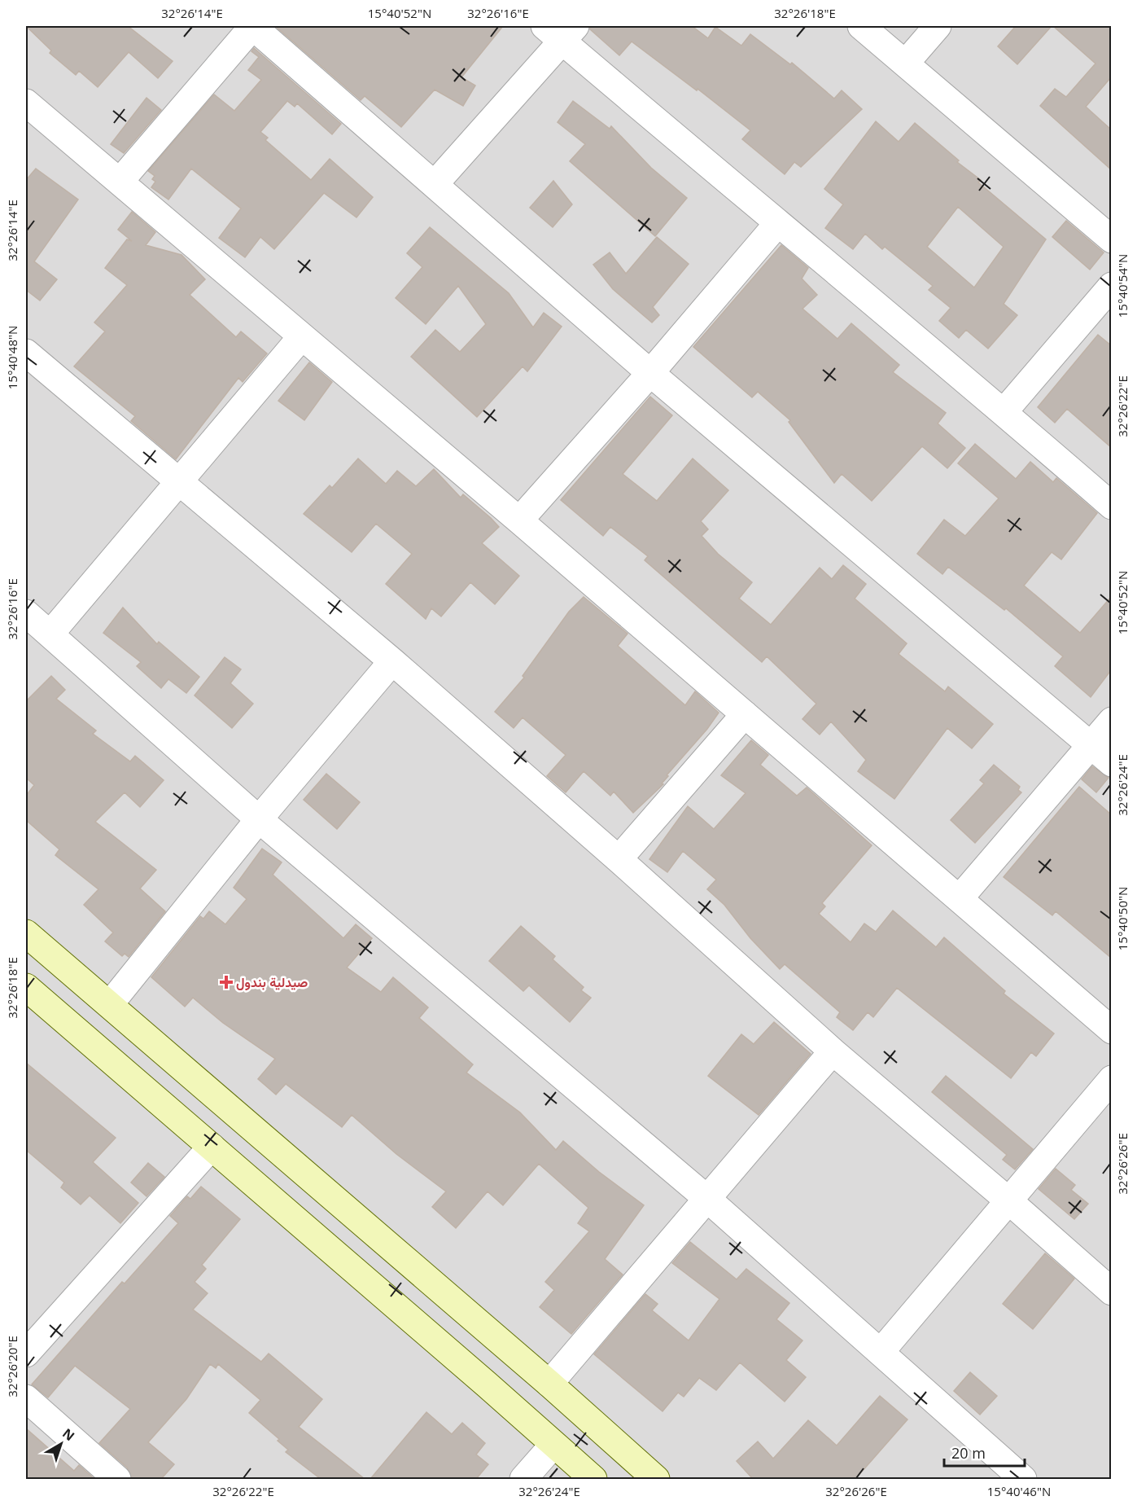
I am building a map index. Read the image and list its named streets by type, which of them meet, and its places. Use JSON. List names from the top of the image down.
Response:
{
  "places": {
    "health": ["صيدلية بندول"]
  },
  "scale_bar": "20 m",
  "north": "top right",
  "coordinates": [
    "32°26'14\"E",
    "15°40'52\"N",
    "32°26'16\"E",
    "32°26'18\"E",
    "15°40'54\"N",
    "15°40'48\"N",
    "32°26'22\"E",
    "32°26'24\"E",
    "15°40'50\"N",
    "32°26'26\"E",
    "32°26'20\"E",
    "15°40'46\"N"
  ]
}
